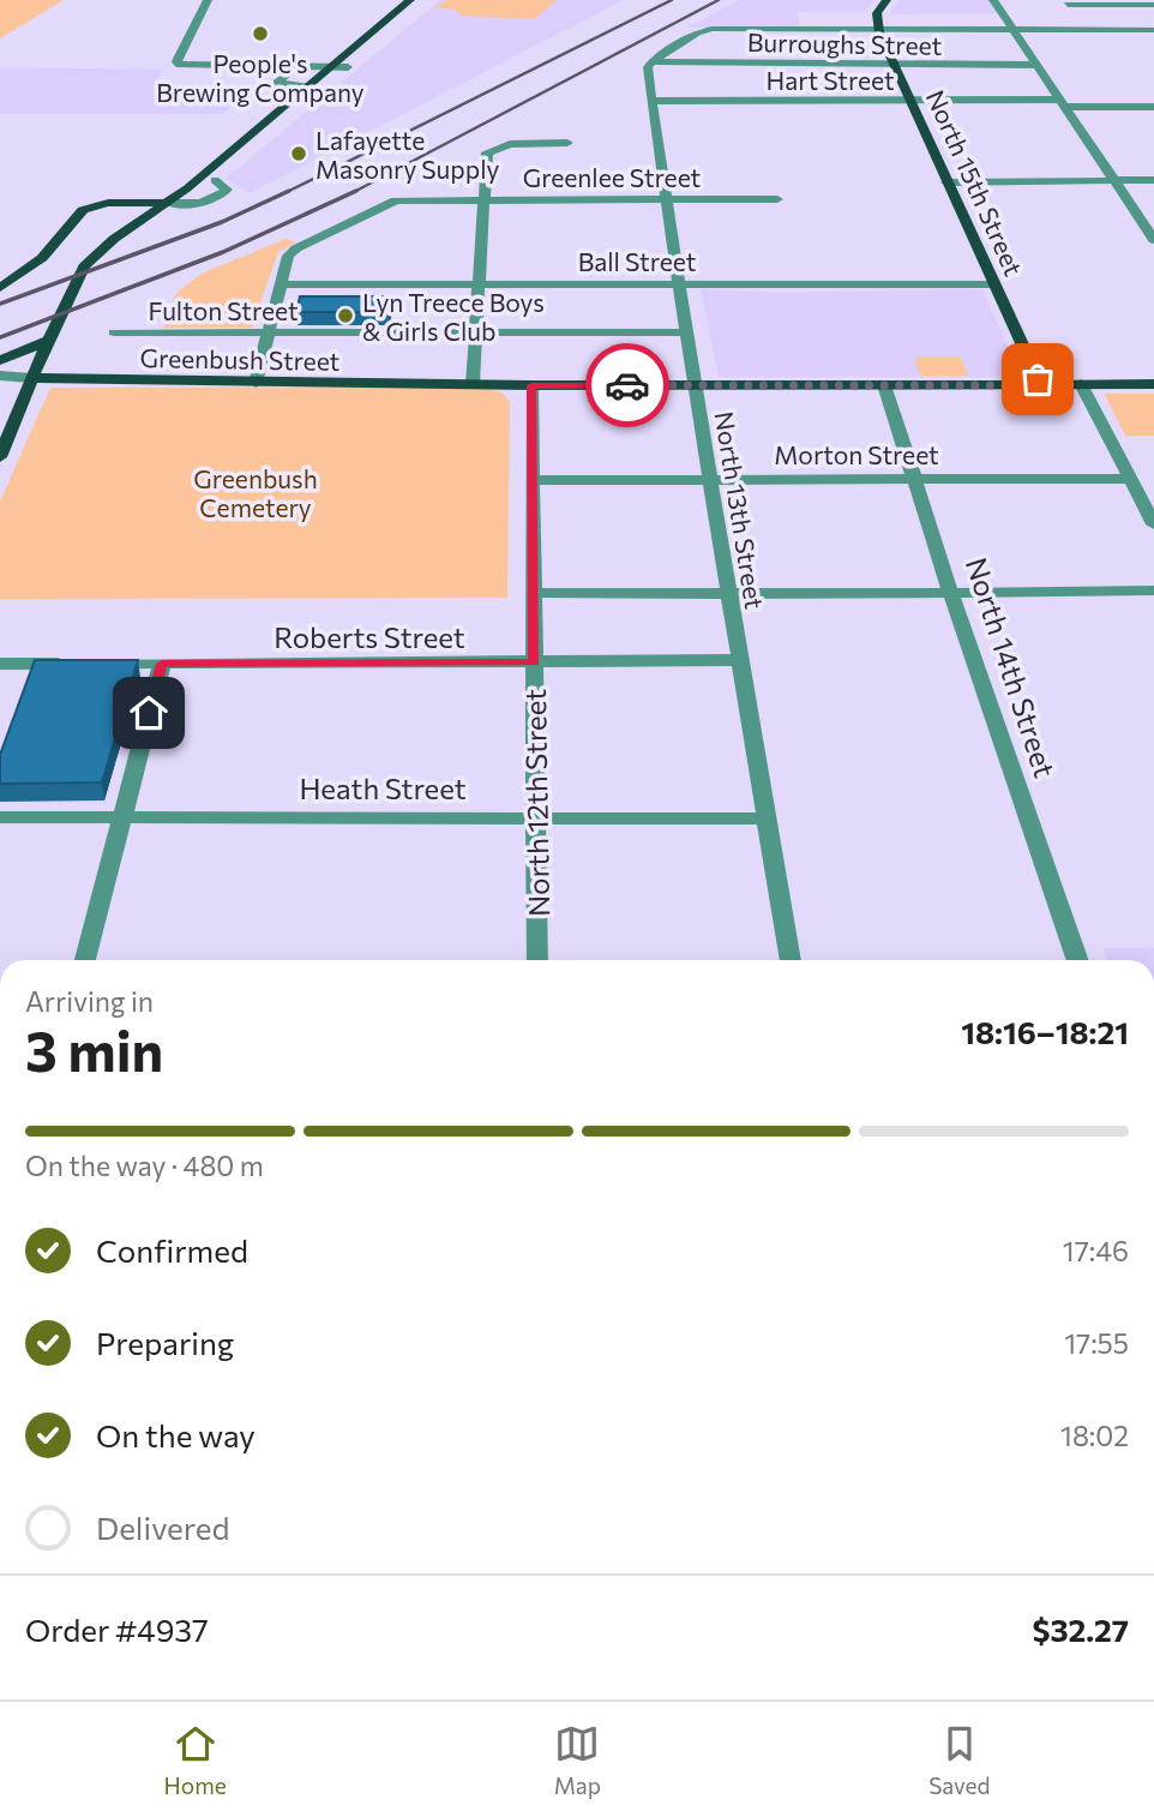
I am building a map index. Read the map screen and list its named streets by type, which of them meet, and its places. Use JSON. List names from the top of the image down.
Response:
{
  "streets": {
    "main road": ["North 15th Street", "Greenbush Street"],
    "street": [
      "Burroughs Street",
      "Hart Street",
      "Greenlee Street",
      "Ball Street",
      "Fulton Street",
      "Morton Street",
      "North 13th Street",
      "Roberts Street",
      "North 14th Street",
      "Heath Street",
      "North 12th Street"
    ]
  },
  "crossings": [
    ["Burroughs Street", "North 15th Street"],
    ["Burroughs Street", "North 13th Street"],
    ["Hart Street", "North 15th Street"],
    ["Hart Street", "North 13th Street"],
    ["Greenlee Street", "Ball Street"],
    ["Greenlee Street", "North 13th Street"],
    ["North 15th Street", "Ball Street"],
    ["North 15th Street", "Greenbush Street"],
    ["Ball Street", "North 13th Street"],
    ["Fulton Street", "North 13th Street"],
    ["Greenbush Street", "North 13th Street"],
    ["Greenbush Street", "North 14th Street"],
    ["Greenbush Street", "North 12th Street"],
    ["Morton Street", "North 13th Street"],
    ["Morton Street", "North 14th Street"],
    ["Morton Street", "North 12th Street"],
    ["North 13th Street", "Roberts Street"],
    ["North 13th Street", "Heath Street"],
    ["Roberts Street", "North 12th Street"],
    ["Heath Street", "North 12th Street"]
  ],
  "parks": ["Greenbush Cemetery"],
  "places": ["People's Brewing Company", "Lafayette Masonry Supply", "Lyn Treece Boys & Girls Club"],
  "page": {
    "heading": ["3 min", "Arriving in", "18:16–18:21"],
    "panel": ["Order #4937", "$32.27"],
    "bar": "On the way · 480 m",
    "list": [
      ["Confirmed", "17:46"],
      ["Preparing", "17:55"],
      ["On the way", "18:02"],
      "Delivered"
    ],
    "tabs": ["Home", "Map", "Saved"]
  }
}
